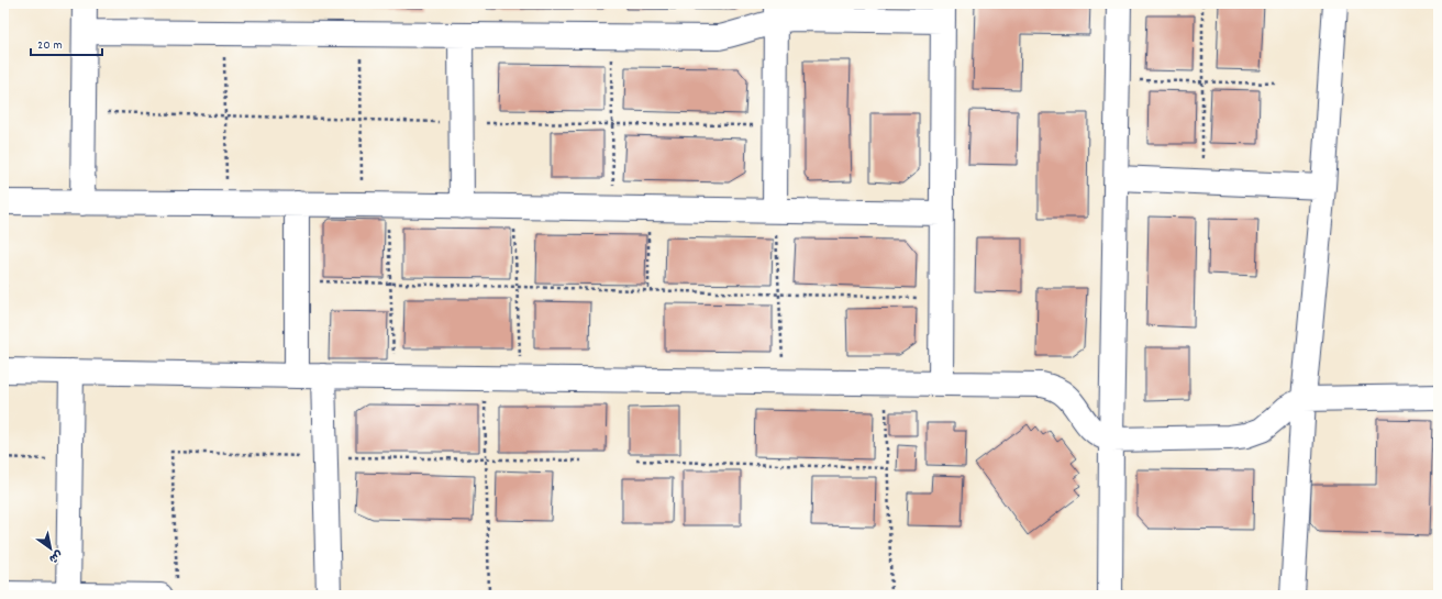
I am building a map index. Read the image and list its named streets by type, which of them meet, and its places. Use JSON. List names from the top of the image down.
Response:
{
  "scale_bar": "20 m",
  "north": "bottom right"
}
